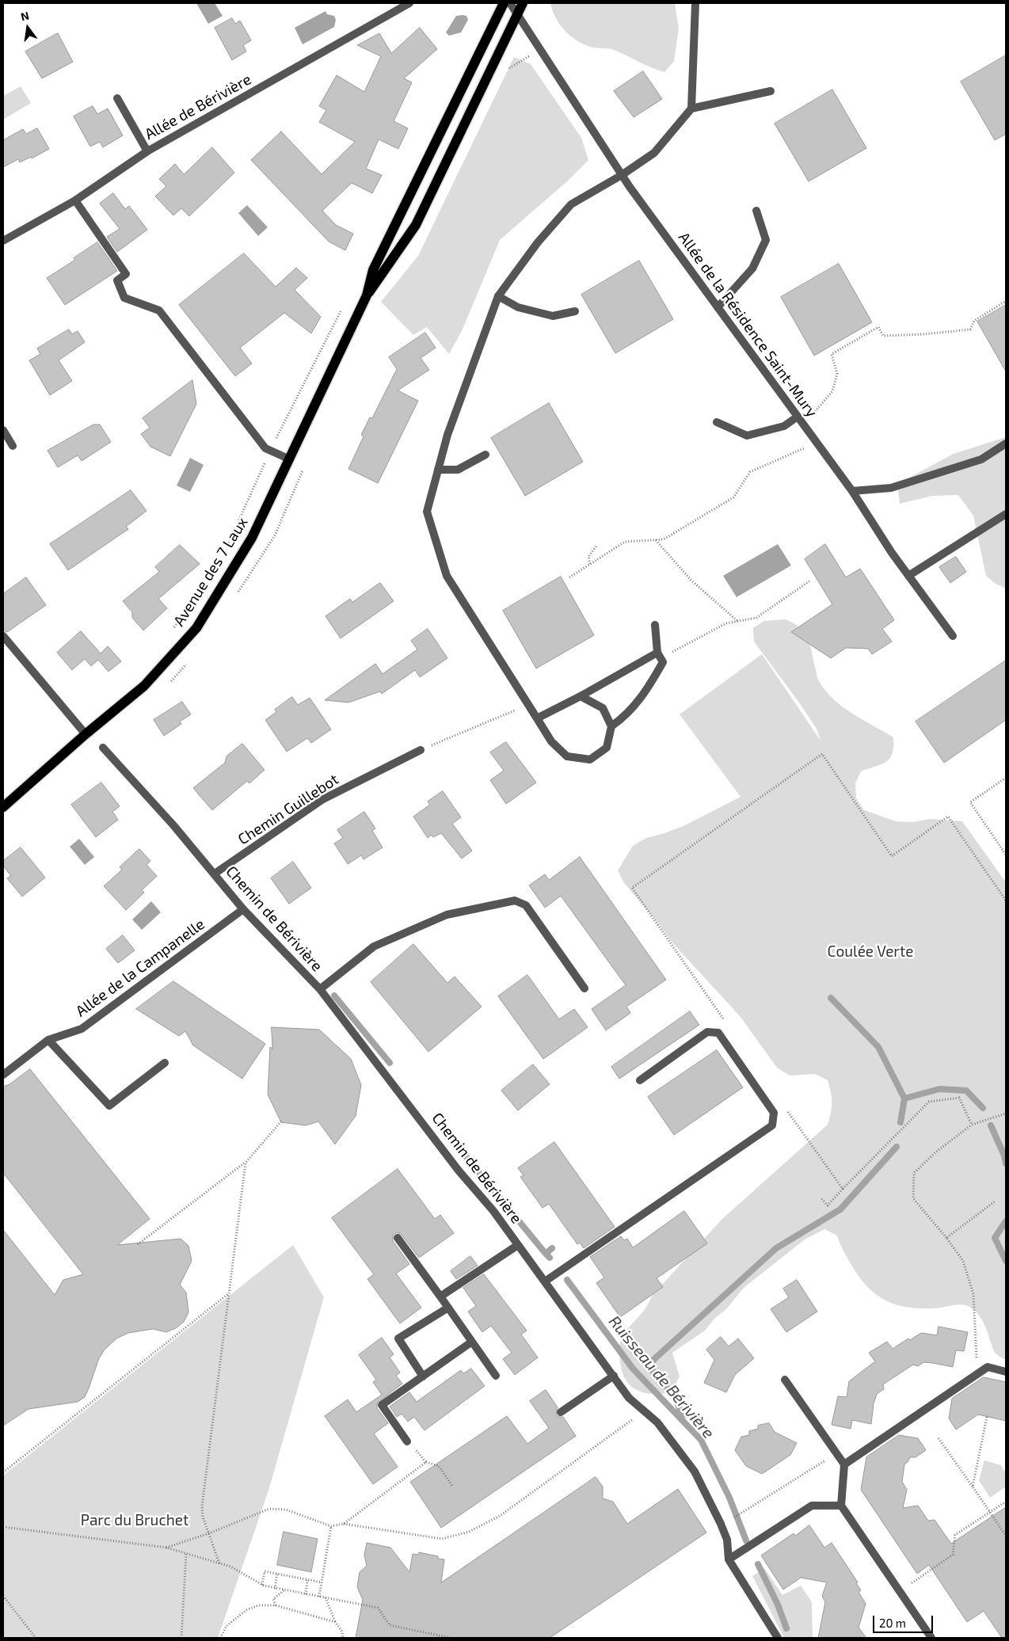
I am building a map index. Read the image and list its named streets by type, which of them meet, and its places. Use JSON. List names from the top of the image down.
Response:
{
  "streets": {
    "main road": ["Avenue des 7 Laux"],
    "street": [
      "Allée de Bérivière",
      "Allée de la Résidence Saint-Mury",
      "Chemin Guillebot",
      "Chemin de Bérivière",
      "Allée de la Campanelle"
    ]
  },
  "crossings": [
    ["Chemin Guillebot", "Chemin de Bérivière"],
    ["Chemin de Bérivière", "Allée de la Campanelle"]
  ],
  "water": ["Ruisseau de Bérivière"],
  "parks": ["Coulée Verte", "Parc du Bruchet"],
  "scale_bar": "20 m",
  "north": "top"
}
